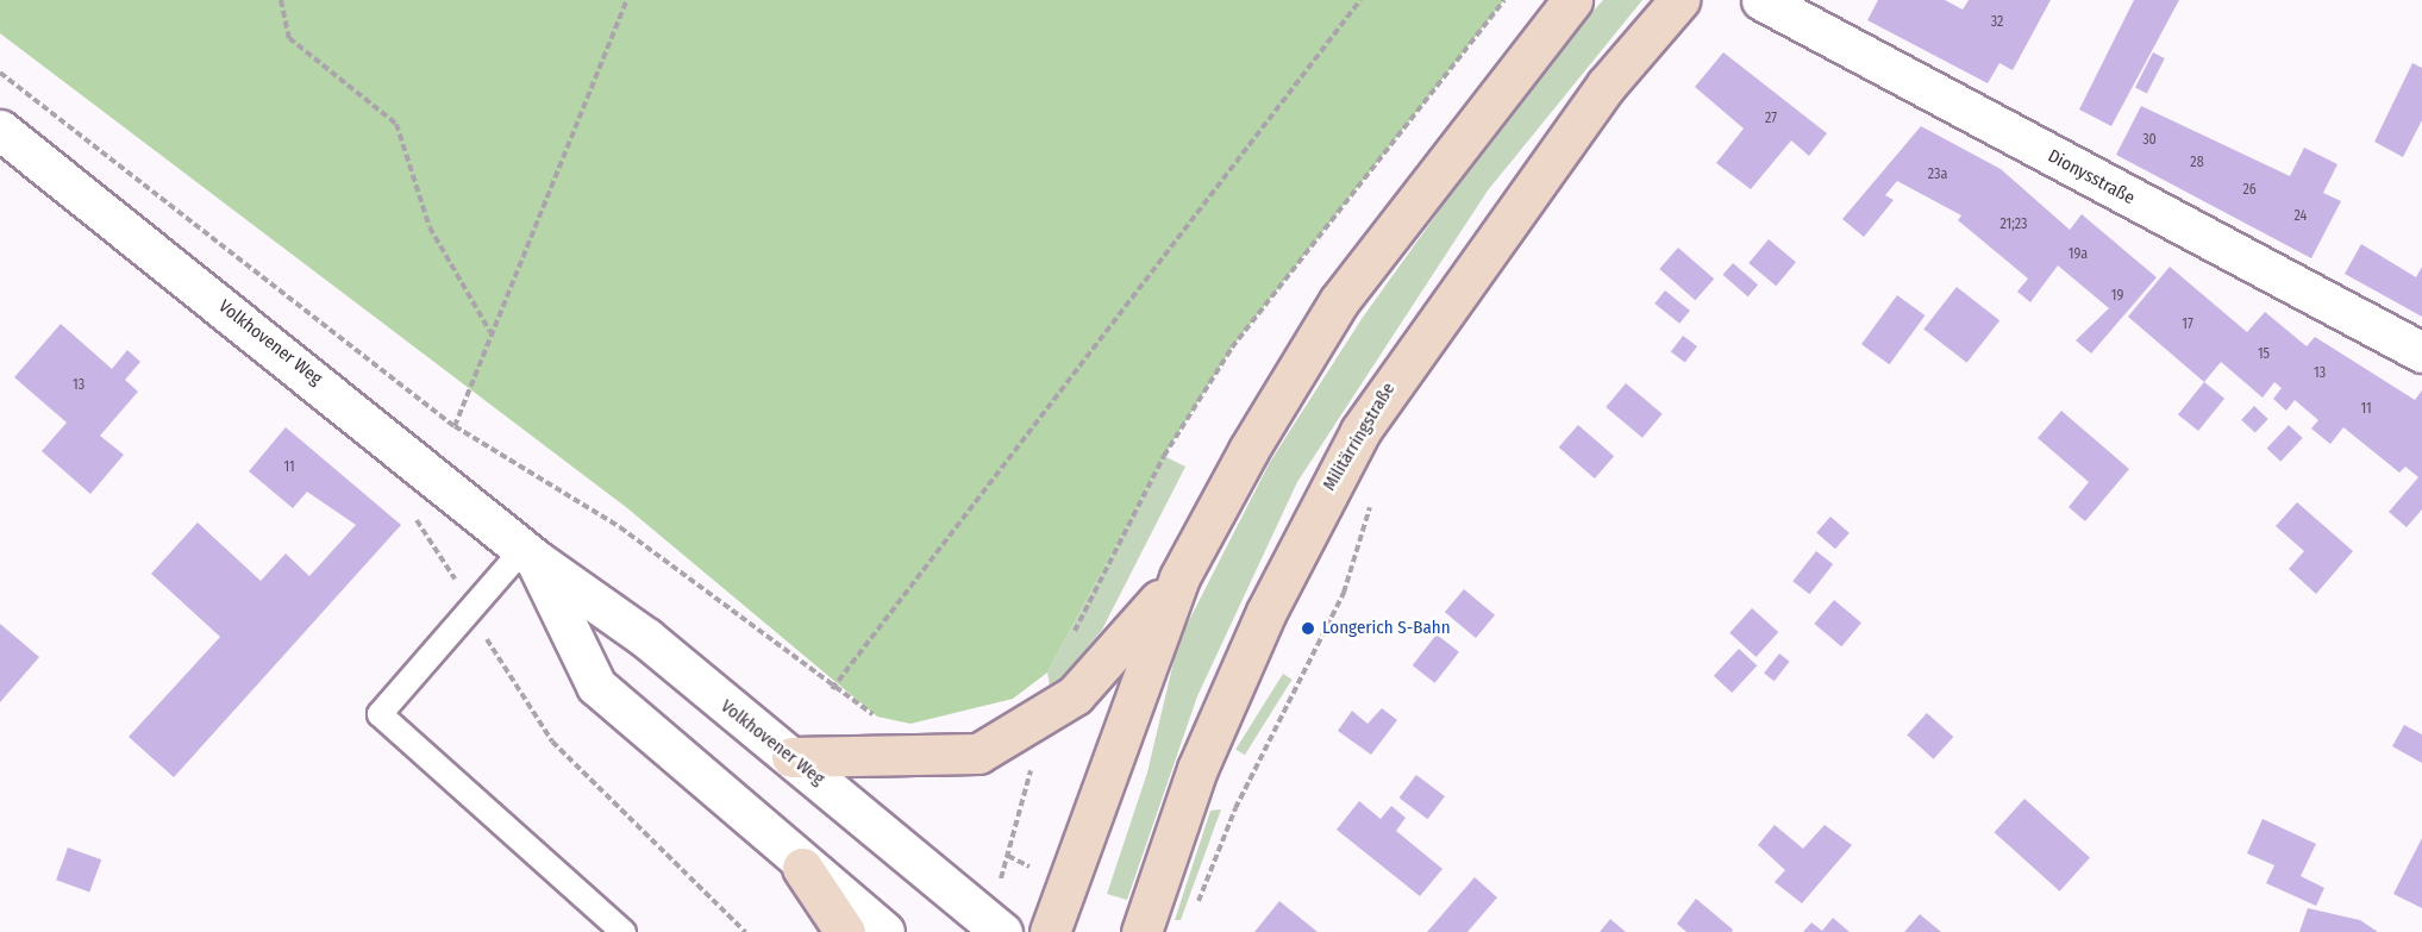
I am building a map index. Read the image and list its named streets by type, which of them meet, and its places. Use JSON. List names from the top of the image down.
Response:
{
  "streets": {
    "main road": ["Militärringstraße"],
    "street": ["Dionysstraße", "Volkhovener Weg"]
  },
  "places": ["Longerich S-Bahn"],
  "house_numbers": [
    "32",
    "27",
    "30",
    "28",
    "23a",
    "26",
    "24",
    "21;23",
    "19a",
    "19",
    "17",
    "15",
    "13",
    "13",
    "11",
    "11"
  ]
}
